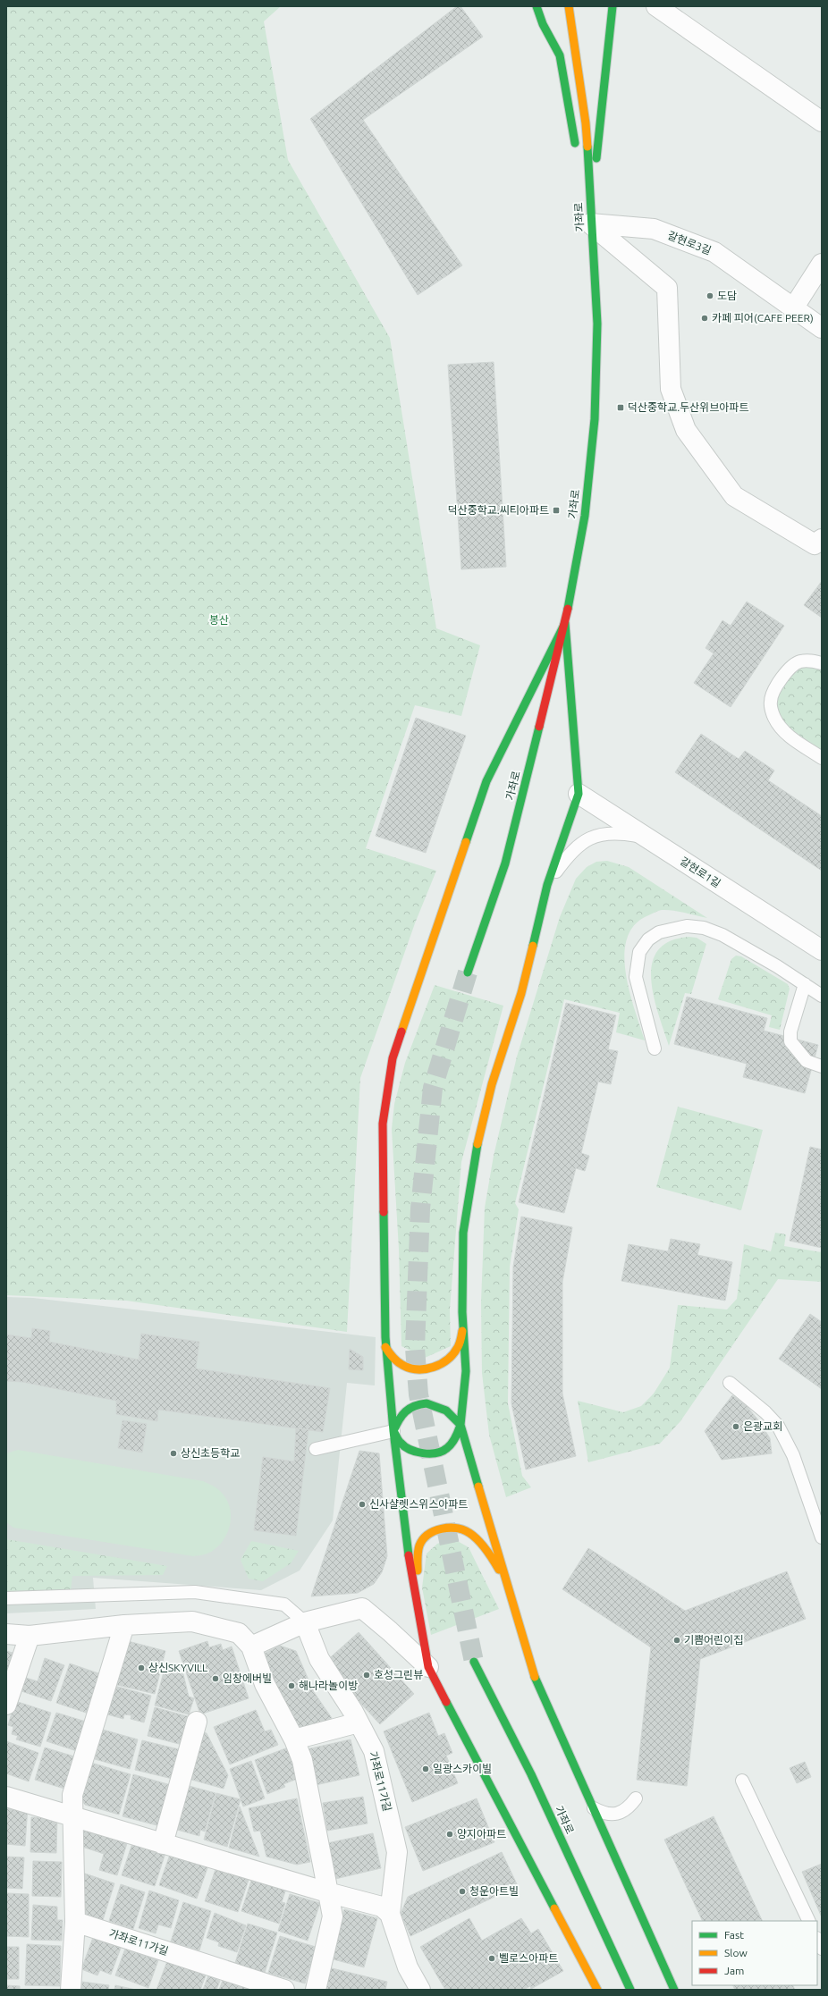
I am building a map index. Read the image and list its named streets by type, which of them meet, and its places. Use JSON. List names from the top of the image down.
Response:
{
  "streets": {
    "main road": ["가좌로"],
    "street": ["갈현로3길", "갈현로1길", "가좌로11가길"]
  },
  "crossings": [
    ["가좌로", "갈현로3길"]
  ],
  "parks": ["봉산"],
  "places": {
    "other": [
      "도담",
      "카페 피어(CAFE PEER)",
      "은광교회",
      "상신초등학교",
      "신사샬렛스위스아파트",
      "기쁨어린이집",
      "상신SKYVILL",
      "호성그린뷰",
      "임창에버빌",
      "해나라놀이방",
      "일광스카이빌",
      "양지아파트",
      "청운아트빌",
      "벨로스아파트"
    ],
    "transit": ["덕산중학교.두산위브아파트", "덕산중학교.씨티아파트"]
  },
  "legend": ["Fast", "Slow", "Jam"]
}
